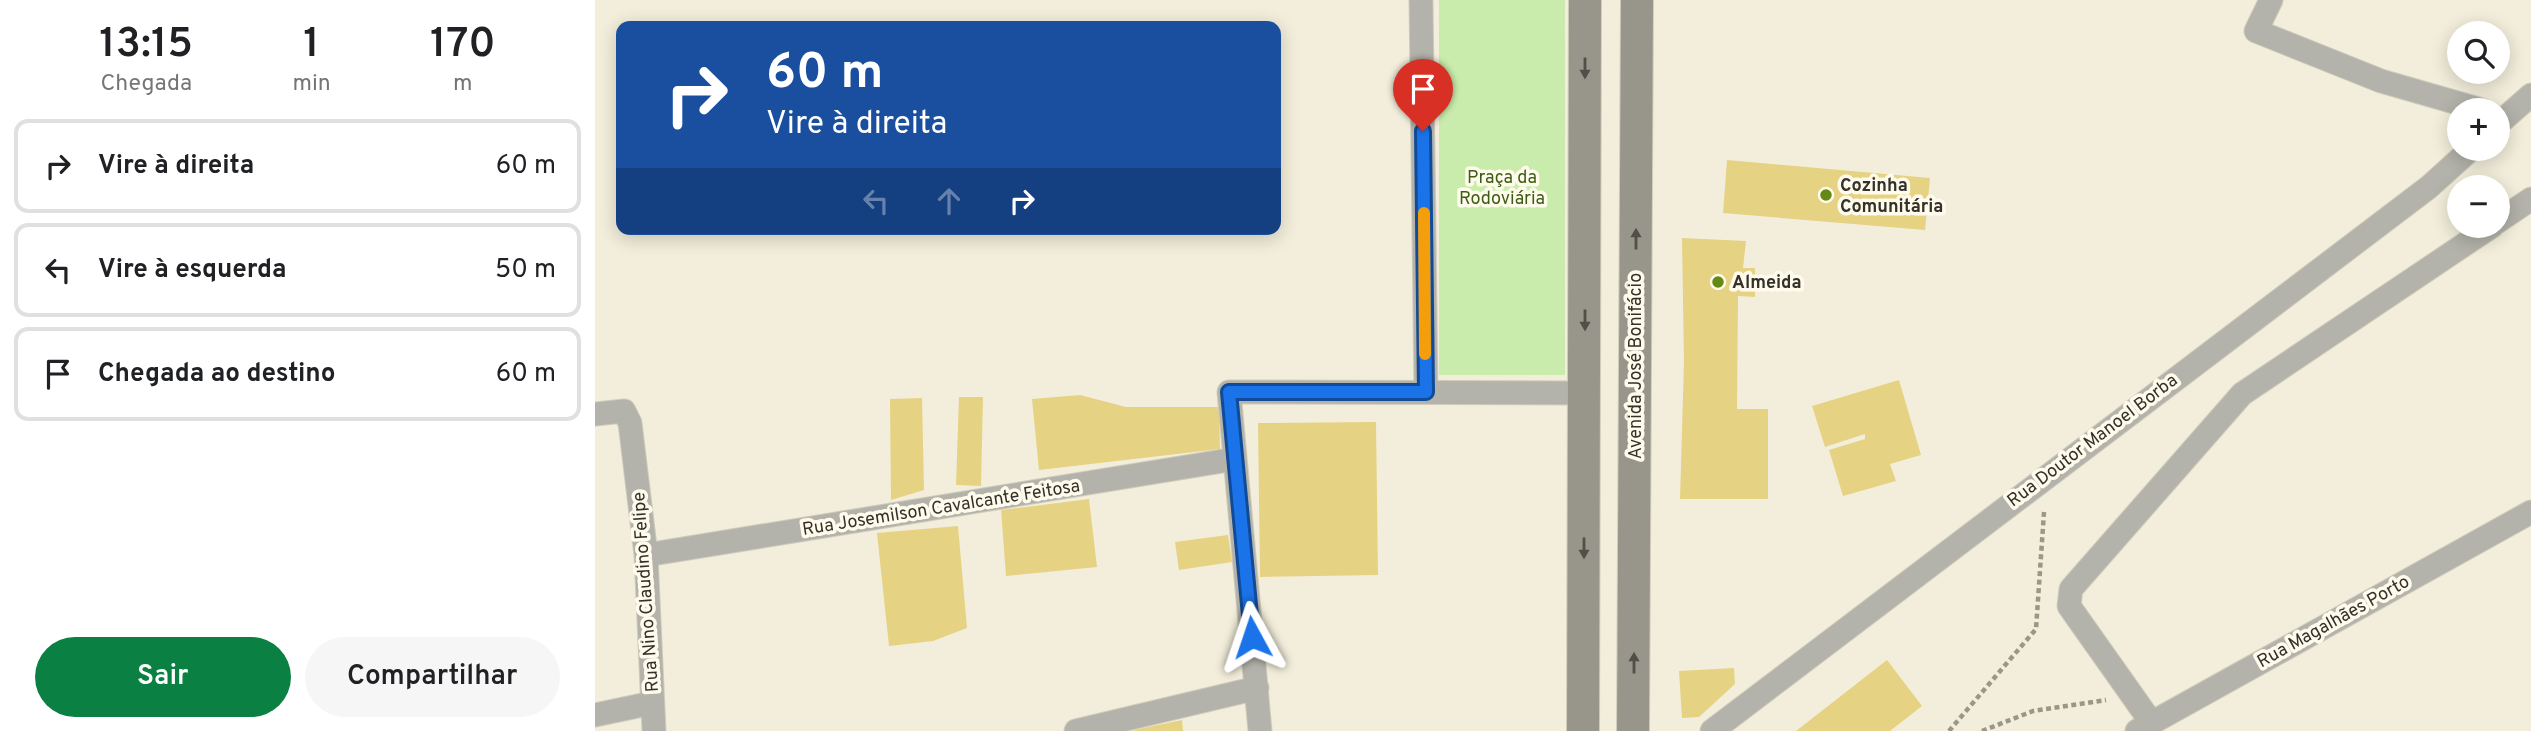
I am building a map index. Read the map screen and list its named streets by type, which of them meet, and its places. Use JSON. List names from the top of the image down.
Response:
{
  "streets": {
    "main road": ["Avenida José Bonifácio"],
    "street": [
      "Rua Doutor Manoel Borba",
      "Rua Josemilson Cavalcante Feitosa",
      "Rua Nino Claudino Felipe",
      "Rua Magalhães Porto"
    ]
  },
  "crossings": [
    ["Rua Josemilson Cavalcante Feitosa", "Rua Nino Claudino Felipe"]
  ],
  "parks": ["Praça da Rodoviária"],
  "places": ["Cozinha Comunitária", "Almeida"],
  "page": {
    "eta": [
      "13:15",
      "Chegada",
      "1",
      "min",
      "170",
      "m"
    ],
    "map_buttons": ["+", "−"],
    "turn": ["60 m", "Vire à direita"],
    "list": [
      {
        "name": "Vire à direita",
        "value": "60 m"
      },
      {
        "name": "Vire à esquerda",
        "value": "50 m"
      },
      {
        "name": "Chegada ao destino",
        "value": "60 m"
      }
    ],
    "buttons": ["Sair", "Compartilhar"]
  }
}
